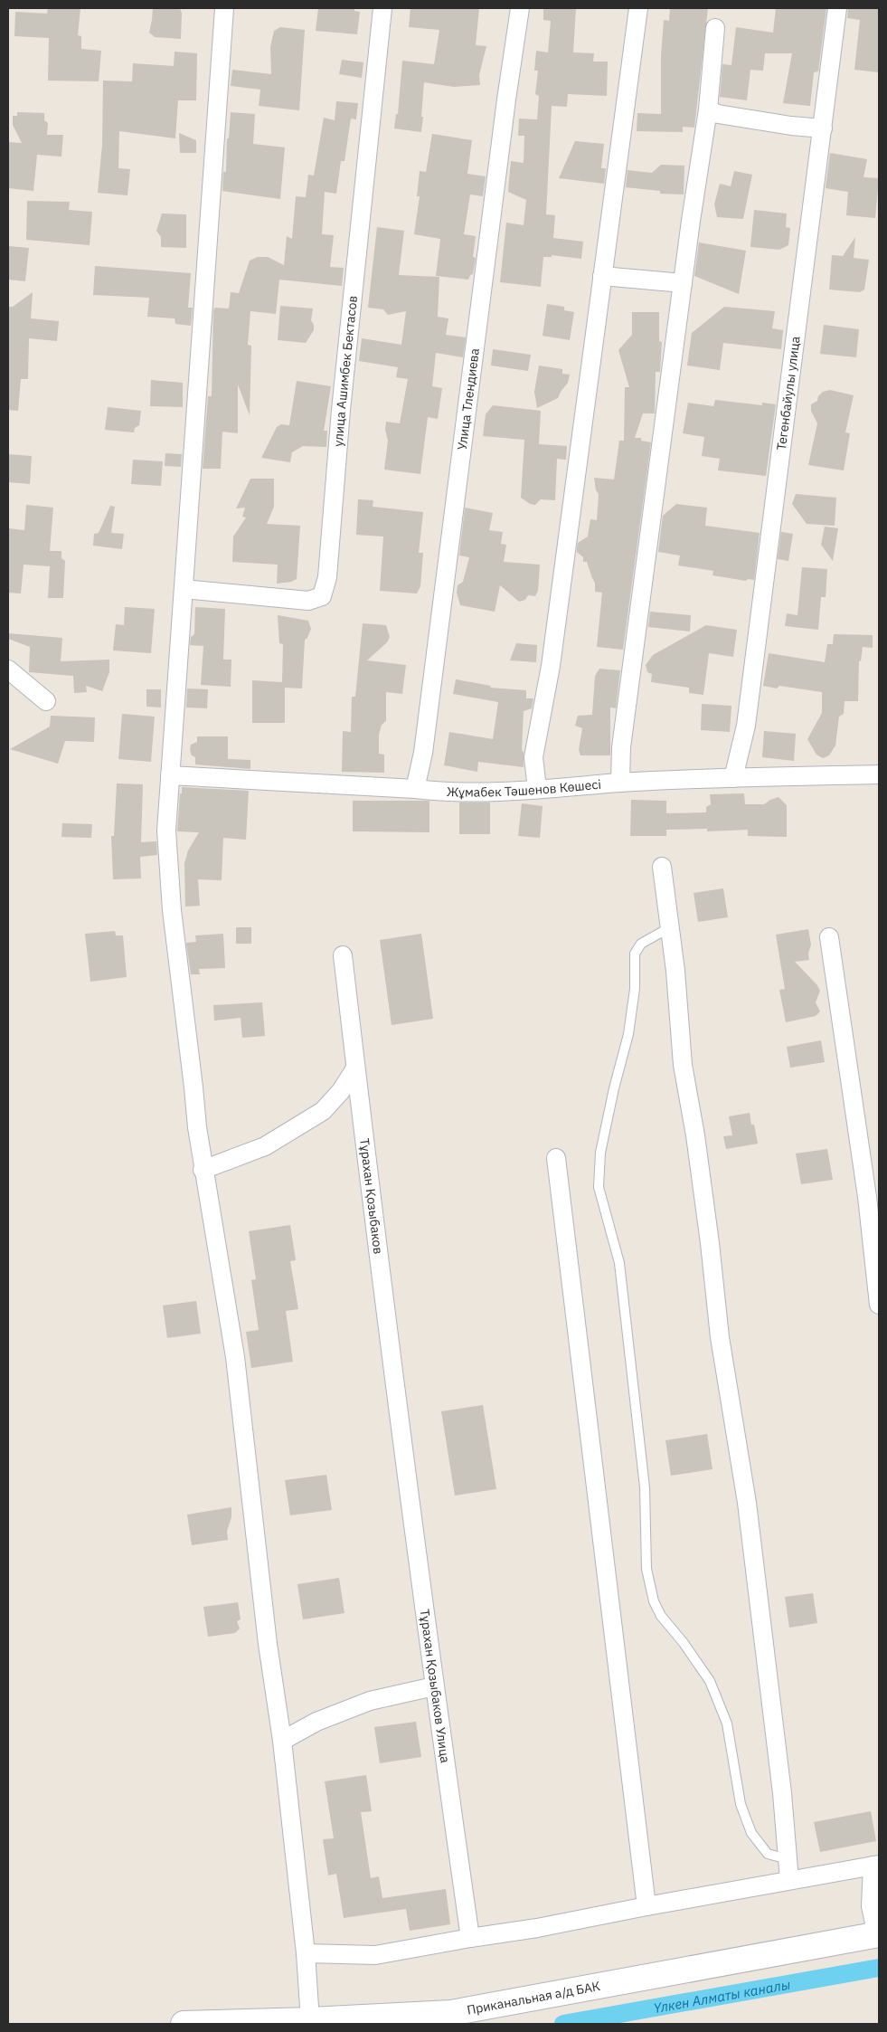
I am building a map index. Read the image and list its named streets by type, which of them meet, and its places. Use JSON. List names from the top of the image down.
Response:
{
  "streets": {
    "main road": ["Приканальная а/д БАК"],
    "street": [
      "улица Ашимбек Бектасов",
      "Тегенбайулы улица",
      "Улица Тлендиева",
      "Жұмабек Тәшенов Көшесі",
      "Тұрахан Қозыбаков",
      "Тұрахан Қозыбаков Улица"
    ]
  },
  "crossings": [
    ["Тегенбайулы улица", "Жұмабек Тәшенов Көшесі"],
    ["Улица Тлендиева", "Жұмабек Тәшенов Көшесі"],
    ["Тұрахан Қозыбаков", "Тұрахан Қозыбаков Улица"]
  ],
  "water": ["Үлкен Алматы каналы"]
}
